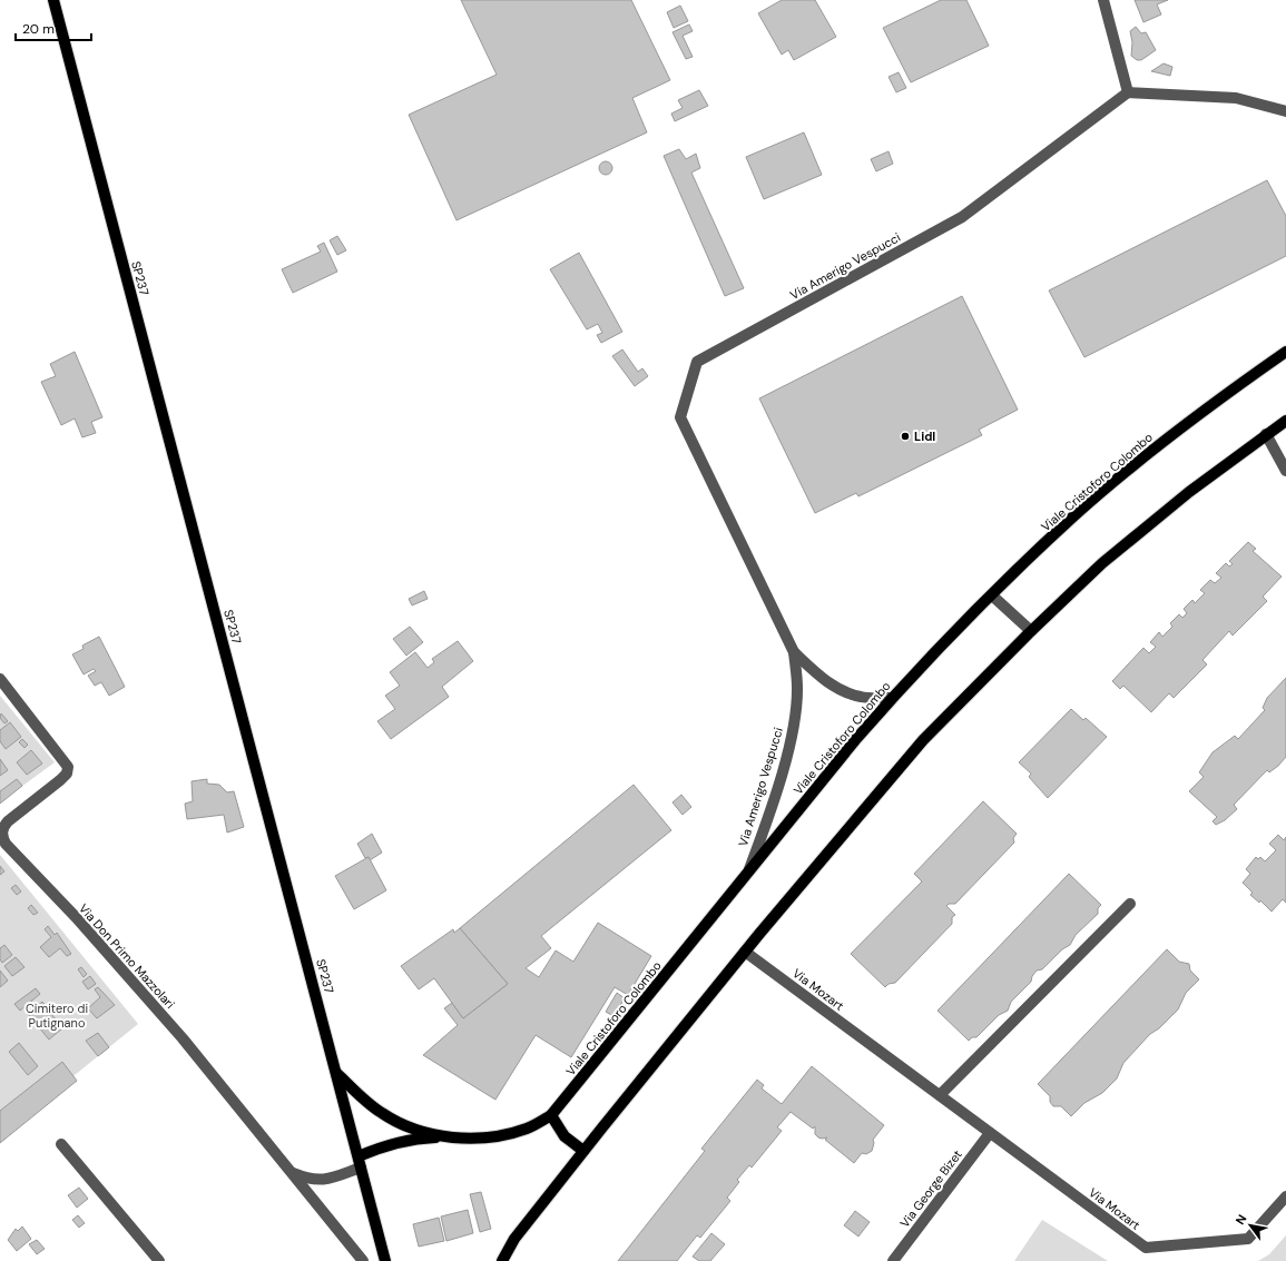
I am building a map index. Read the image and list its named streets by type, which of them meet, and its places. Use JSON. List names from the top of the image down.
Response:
{
  "streets": {
    "main road": ["SP237", "Viale Cristoforo Colombo"],
    "street": [
      "Via Amerigo Vespucci",
      "Via Don Primo Mazzolari",
      "Via Mozart",
      "Via George Bizet"
    ]
  },
  "crossings": [
    ["Via Amerigo Vespucci", "Viale Cristoforo Colombo"],
    ["SP237", "Viale Cristoforo Colombo"],
    ["Via Mozart", "Via George Bizet"]
  ],
  "parks": ["Cimitero di Putignano"],
  "places": ["Lidl"],
  "scale_bar": "20 m",
  "north": "top left"
}
